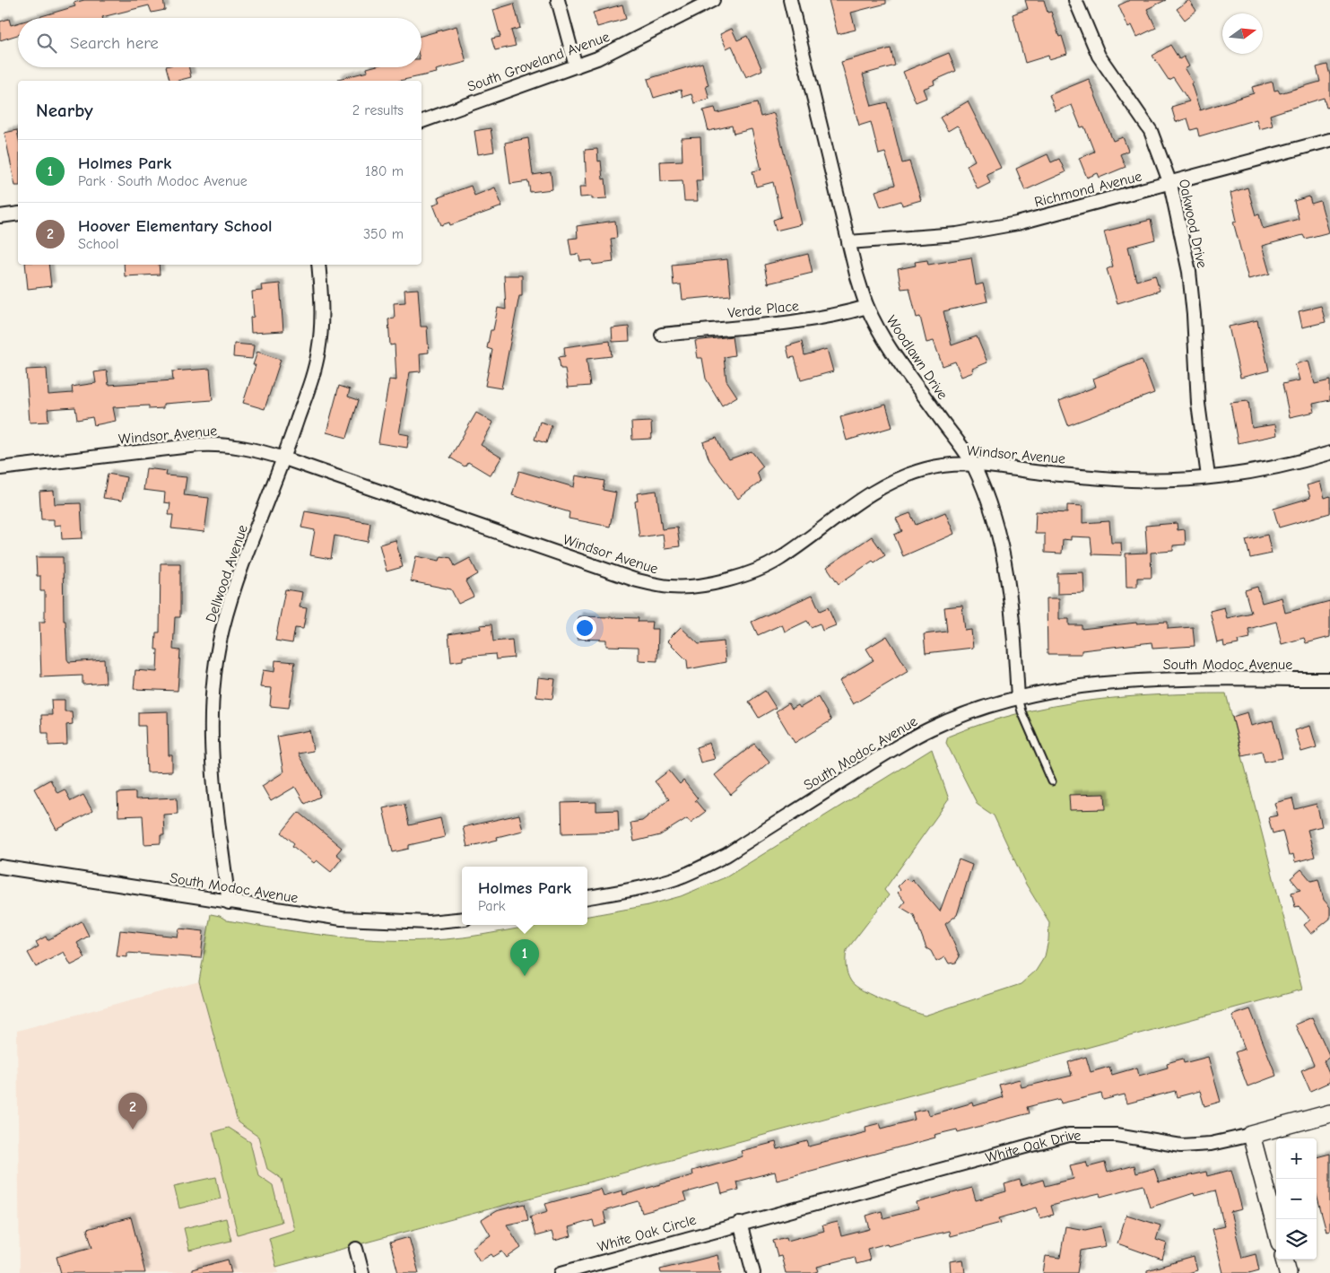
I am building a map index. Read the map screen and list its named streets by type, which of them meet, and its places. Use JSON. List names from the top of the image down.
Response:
{
  "streets": {
    "street": [
      "South Groveland Avenue",
      "Richmond Avenue",
      "Oakwood Drive",
      "Verde Place",
      "Woodlawn Drive",
      "Windsor Avenue",
      "Dellwood Avenue",
      "South Modoc Avenue",
      "White Oak Drive",
      "White Oak Circle"
    ]
  },
  "crossings": [
    ["Richmond Avenue", "Oakwood Drive"],
    ["Richmond Avenue", "Woodlawn Drive"],
    ["Oakwood Drive", "Windsor Avenue"],
    ["Verde Place", "Woodlawn Drive"],
    ["Woodlawn Drive", "Windsor Avenue"],
    ["Woodlawn Drive", "South Modoc Avenue"],
    ["Windsor Avenue", "Dellwood Avenue"],
    ["Dellwood Avenue", "South Modoc Avenue"],
    ["White Oak Drive", "White Oak Circle"]
  ],
  "north": "right",
  "page": {
    "search": "Search here",
    "heading": ["Nearby", "2 results"],
    "list": [
      {
        "mark": "1",
        "name": "Holmes Park",
        "note": "Park · South Modoc Avenue",
        "value": "180 m"
      },
      {
        "mark": "2",
        "name": "Hoover Elementary School",
        "note": "School",
        "value": "350 m"
      }
    ],
    "popup": ["Holmes Park", "Park"],
    "pins": ["1", "2"],
    "map_buttons": ["+", "−"]
  }
}
